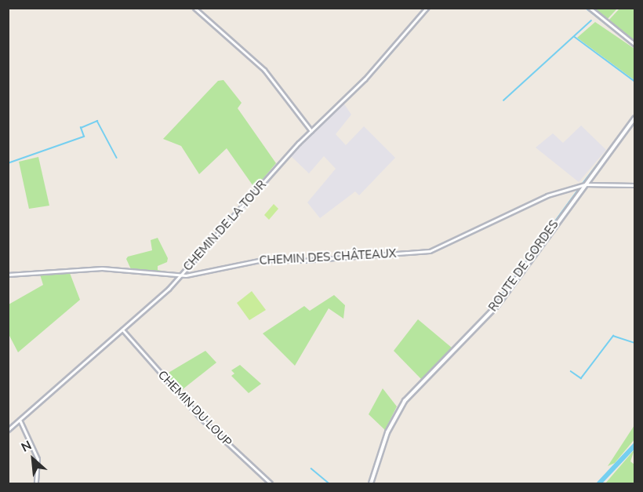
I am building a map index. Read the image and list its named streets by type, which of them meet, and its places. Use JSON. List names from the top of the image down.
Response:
{
  "streets": {
    "street": [
      "CHEMIN DE LA TOUR",
      "CHEMIN DES CHÂTEAUX",
      "ROUTE DE GORDES",
      "CHEMIN DU LOUP"
    ]
  },
  "crossings": [
    ["CHEMIN DE LA TOUR", "CHEMIN DES CHÂTEAUX"],
    ["CHEMIN DE LA TOUR", "CHEMIN DU LOUP"],
    ["CHEMIN DES CHÂTEAUX", "ROUTE DE GORDES"]
  ],
  "north": "top left"
}
